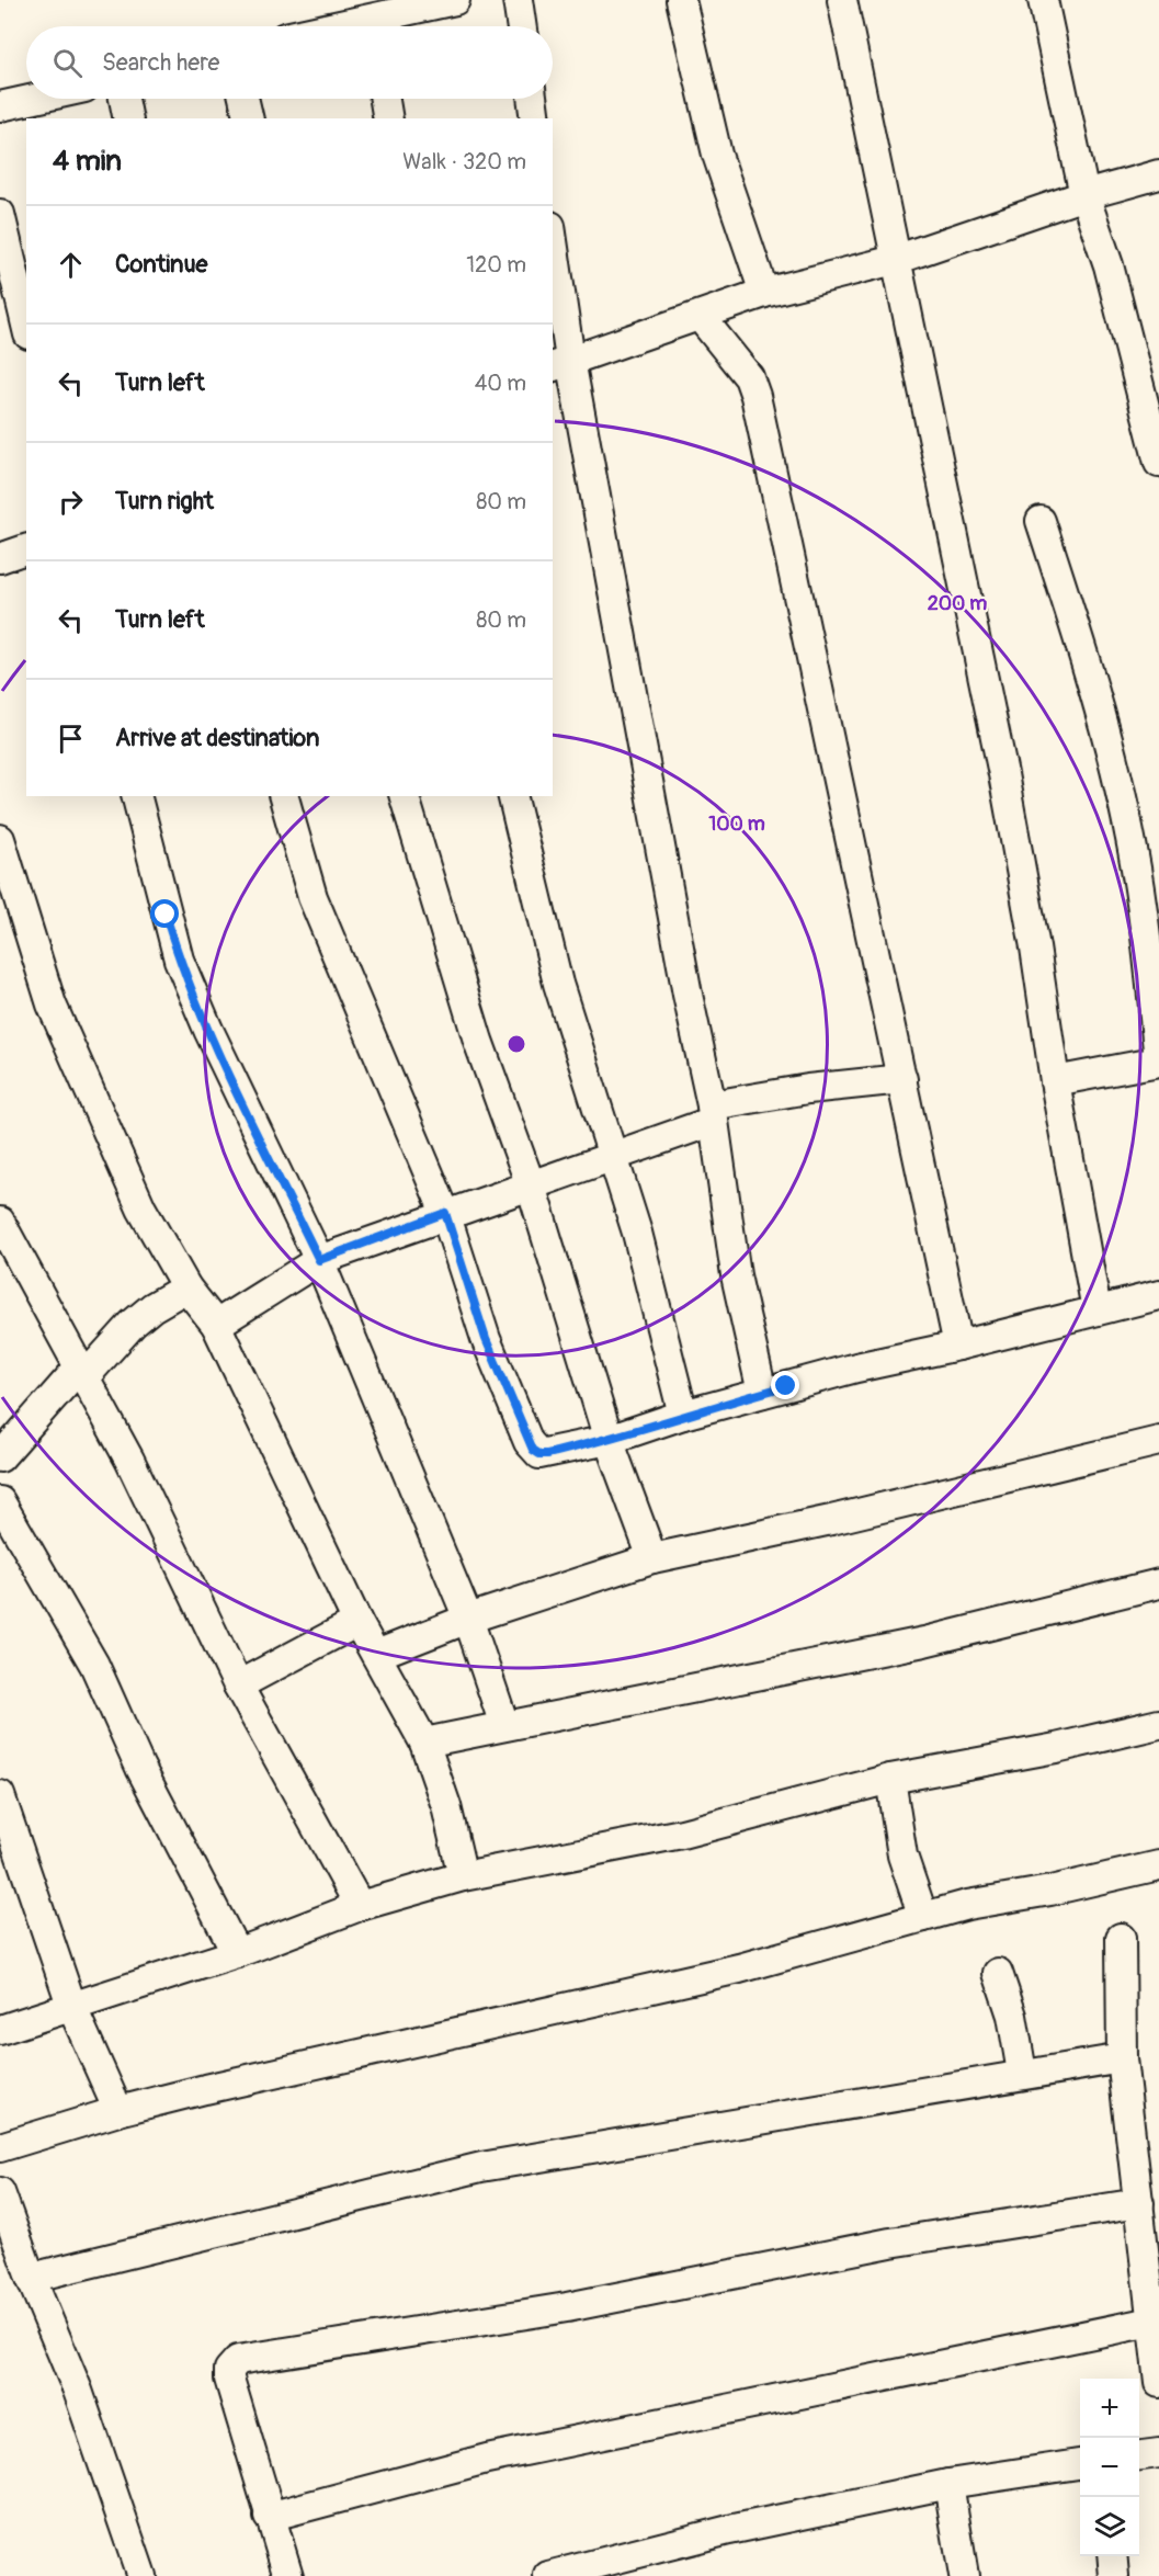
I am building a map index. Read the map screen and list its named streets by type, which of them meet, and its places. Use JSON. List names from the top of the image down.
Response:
{
  "page": {
    "search": "Search here",
    "heading": ["4 min", "Walk · 320 m"],
    "list": [
      ["Continue", "120 m"],
      ["Turn left", "40 m"],
      ["Turn right", "80 m"],
      ["Turn left", "80 m"],
      "Arrive at destination"
    ],
    "map_buttons": ["+", "−"]
  },
  "rings": ["200 m", "100 m"]
}
